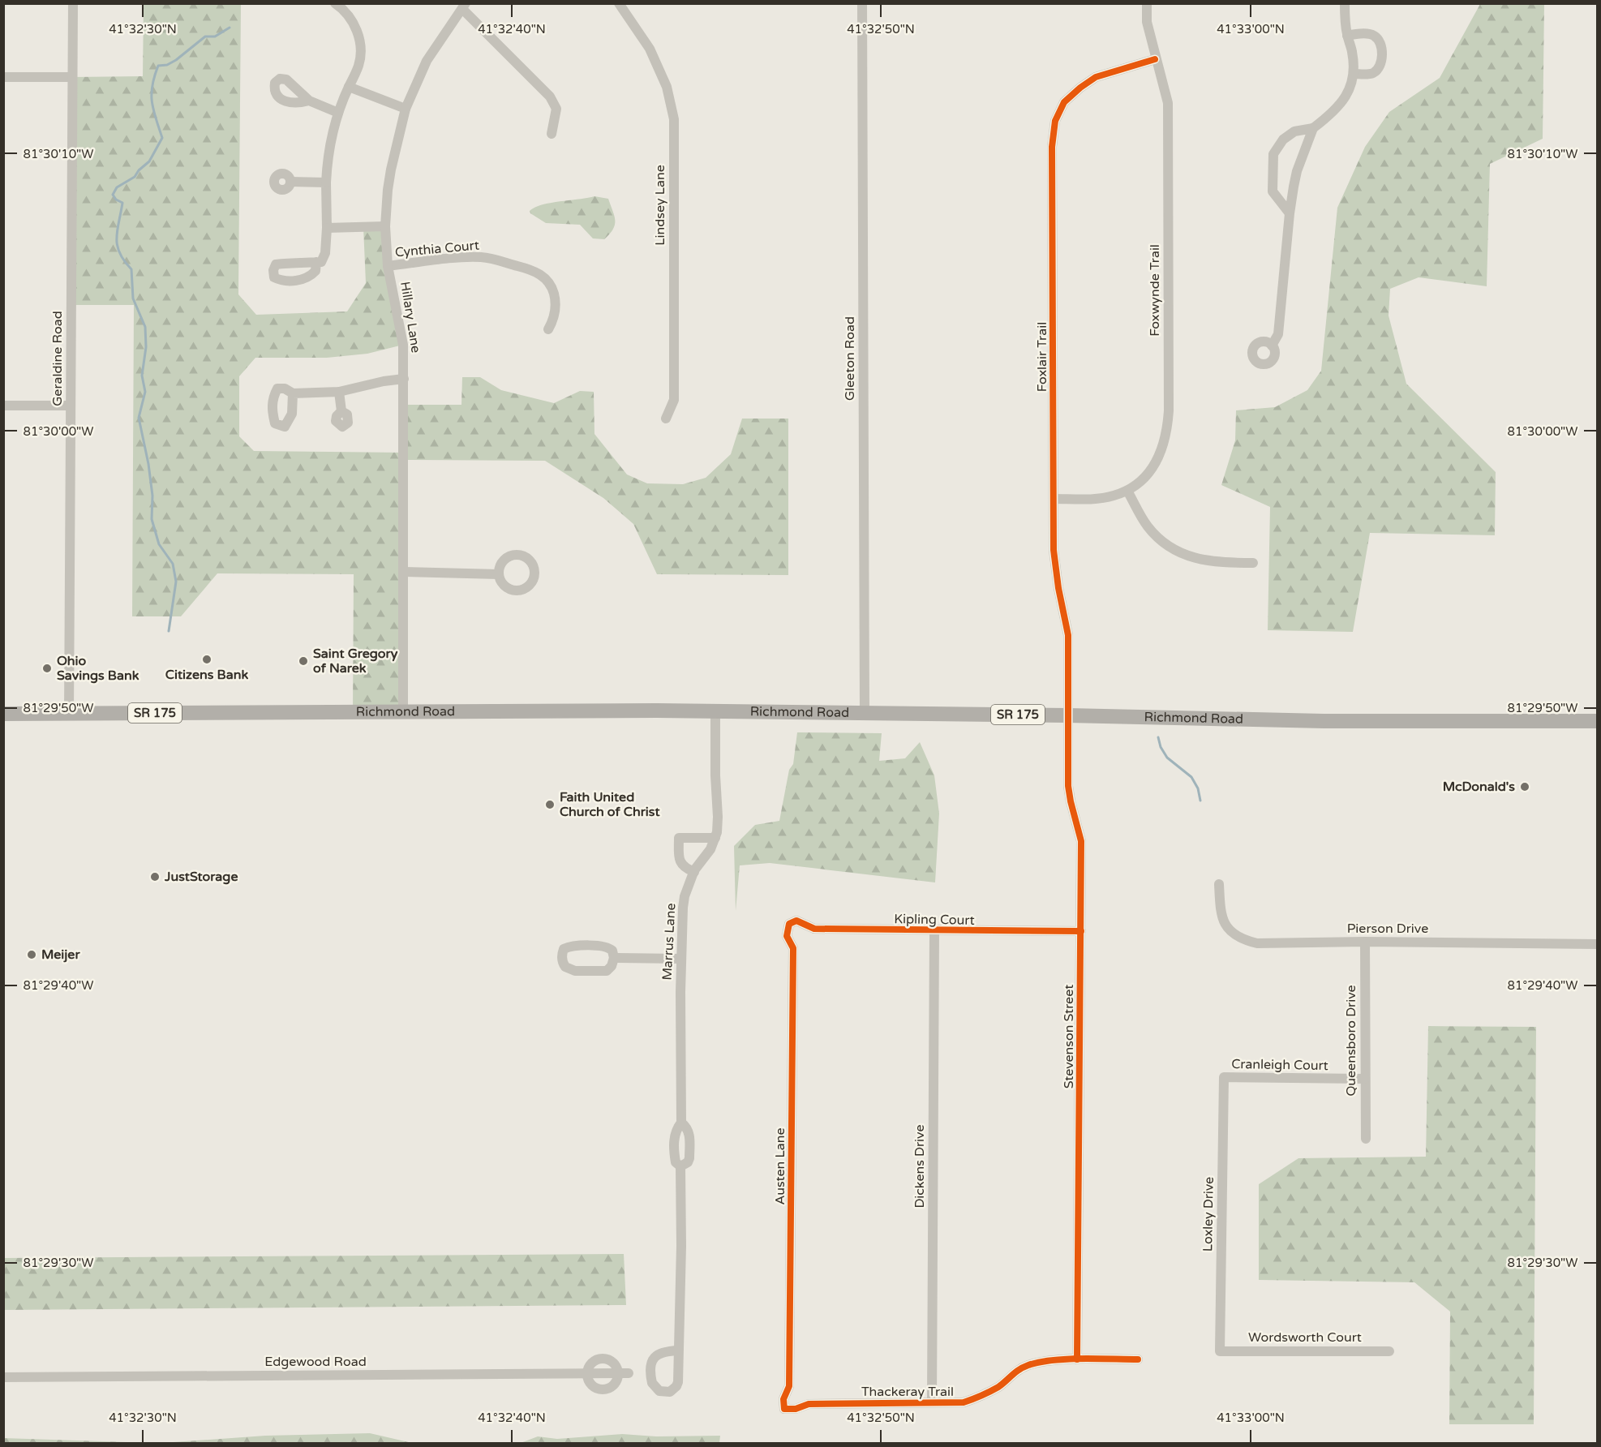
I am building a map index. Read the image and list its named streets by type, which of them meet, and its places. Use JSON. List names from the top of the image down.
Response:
{
  "streets": {
    "main road": ["Richmond Road", "SR 175"],
    "street": [
      "Lindsey Lane",
      "Cynthia Court",
      "Foxwynde Trail",
      "Hillary Lane",
      "Foxlair Trail",
      "Geraldine Road",
      "Gleeton Road",
      "Kipling Court",
      "Pierson Drive",
      "Marrus Lane",
      "Stevenson Street",
      "Queensboro Drive",
      "Cranleigh Court",
      "Austen Lane",
      "Dickens Drive",
      "Loxley Drive",
      "Wordsworth Court",
      "Edgewood Road",
      "Thackeray Trail"
    ]
  },
  "crossings": [
    ["Cynthia Court", "Hillary Lane"],
    ["Foxwynde Trail", "Foxlair Trail"],
    ["Hillary Lane", "Richmond Road"],
    ["Foxlair Trail", "Richmond Road"],
    ["Foxlair Trail", "Stevenson Street"],
    ["Geraldine Road", "Richmond Road"],
    ["Gleeton Road", "Richmond Road"],
    ["Richmond Road", "Marrus Lane"],
    ["Richmond Road", "Stevenson Street"],
    ["Kipling Court", "Stevenson Street"],
    ["Kipling Court", "Austen Lane"],
    ["Kipling Court", "Dickens Drive"],
    ["Pierson Drive", "Queensboro Drive"],
    ["Stevenson Street", "Thackeray Trail"],
    ["Queensboro Drive", "Cranleigh Court"],
    ["Cranleigh Court", "Loxley Drive"],
    ["Austen Lane", "Thackeray Trail"],
    ["Dickens Drive", "Thackeray Trail"],
    ["Loxley Drive", "Wordsworth Court"]
  ],
  "places": [
    "Citizens Bank",
    "Saint Gregory of Narek",
    "Ohio Savings Bank",
    "McDonald's",
    "Faith United Church of Christ",
    "JustStorage",
    "Meijer"
  ],
  "coordinates": [
    "41°32'30\"N",
    "41°32'40\"N",
    "41°32'50\"N",
    "41°33'00\"N",
    "81°30'10\"W",
    "81°30'00\"W",
    "81°29'50\"W",
    "81°29'40\"W",
    "81°29'30\"W"
  ]
}
